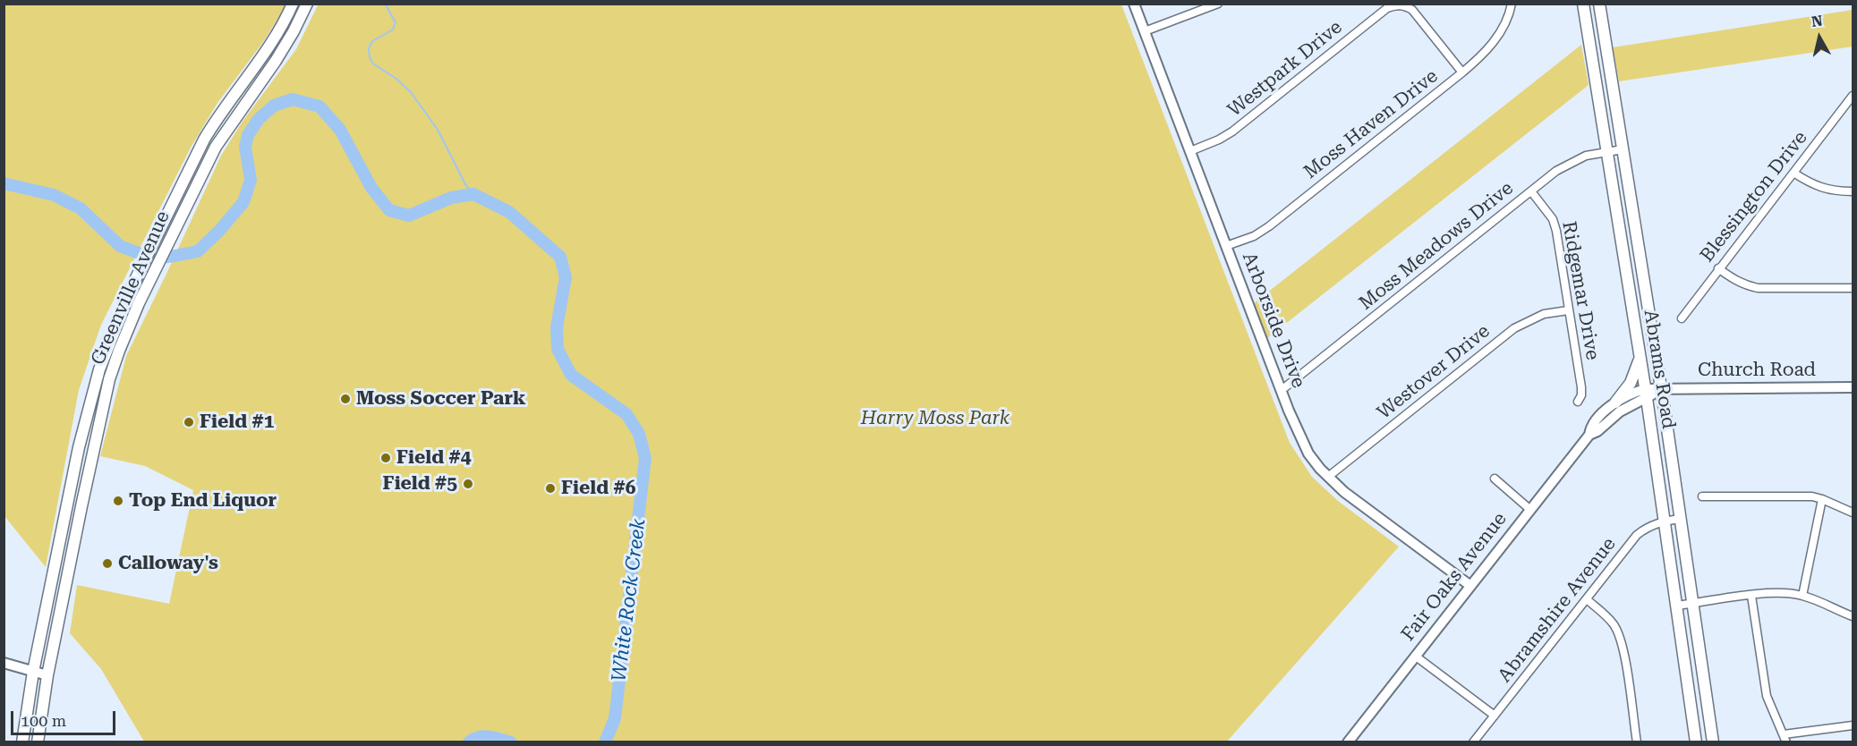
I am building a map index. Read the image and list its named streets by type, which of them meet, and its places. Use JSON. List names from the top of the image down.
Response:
{
  "streets": {
    "main road": ["Greenville Avenue", "Abrams Road"],
    "street": [
      "Westpark Drive",
      "Moss Haven Drive",
      "Blessington Drive",
      "Moss Meadows Drive",
      "Ridgemar Drive",
      "Arborside Drive",
      "Church Road",
      "Westover Drive",
      "Fair Oaks Avenue",
      "Abramshire Avenue"
    ]
  },
  "crossings": [
    ["Westpark Drive", "Moss Haven Drive"],
    ["Westpark Drive", "Arborside Drive"],
    ["Moss Haven Drive", "Arborside Drive"],
    ["Moss Meadows Drive", "Ridgemar Drive"],
    ["Moss Meadows Drive", "Arborside Drive"],
    ["Moss Meadows Drive", "Abrams Road"],
    ["Ridgemar Drive", "Westover Drive"],
    ["Arborside Drive", "Westover Drive"],
    ["Arborside Drive", "Fair Oaks Avenue"],
    ["Abrams Road", "Church Road"],
    ["Abrams Road", "Fair Oaks Avenue"],
    ["Abrams Road", "Abramshire Avenue"],
    ["Church Road", "Fair Oaks Avenue"]
  ],
  "water": ["White Rock Creek"],
  "parks": ["Harry Moss Park"],
  "places": [
    "Moss Soccer Park",
    "Field #1",
    "Field #4",
    "Field #5",
    "Field #6",
    "Top End Liquor",
    "Calloway's"
  ],
  "scale_bar": "100 m",
  "north": "top"
}
